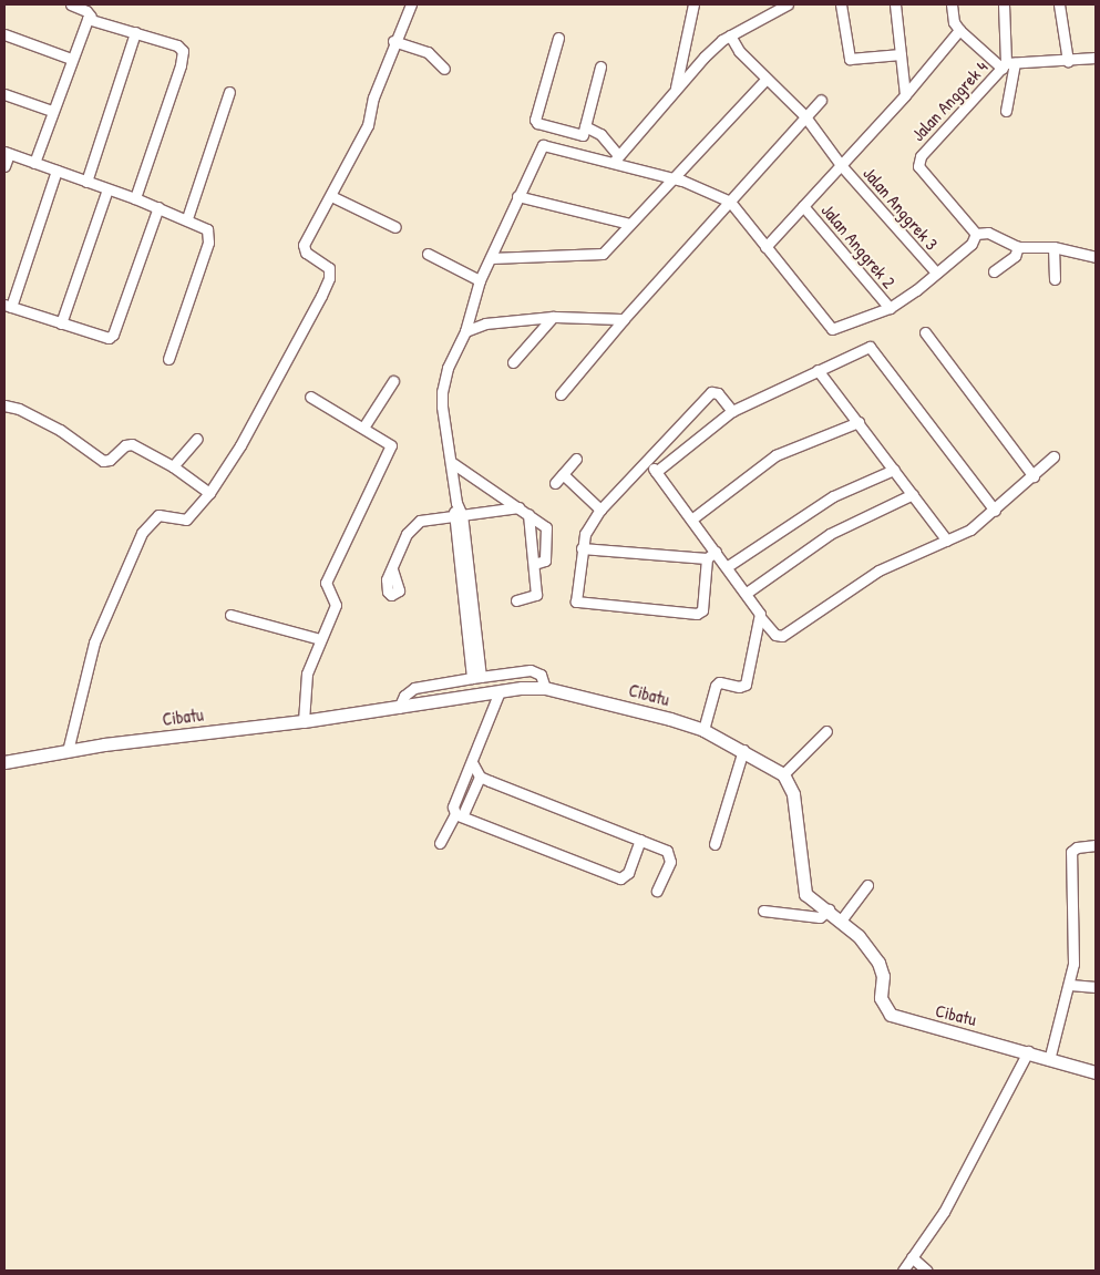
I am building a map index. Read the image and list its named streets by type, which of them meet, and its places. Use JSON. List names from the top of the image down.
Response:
{
  "streets": {
    "street": [
      "Jalan Anggrek 4",
      "Jalan Anggrek 3",
      "Jalan Anggrek 2",
      "Cibatu"
    ]
  }
}
